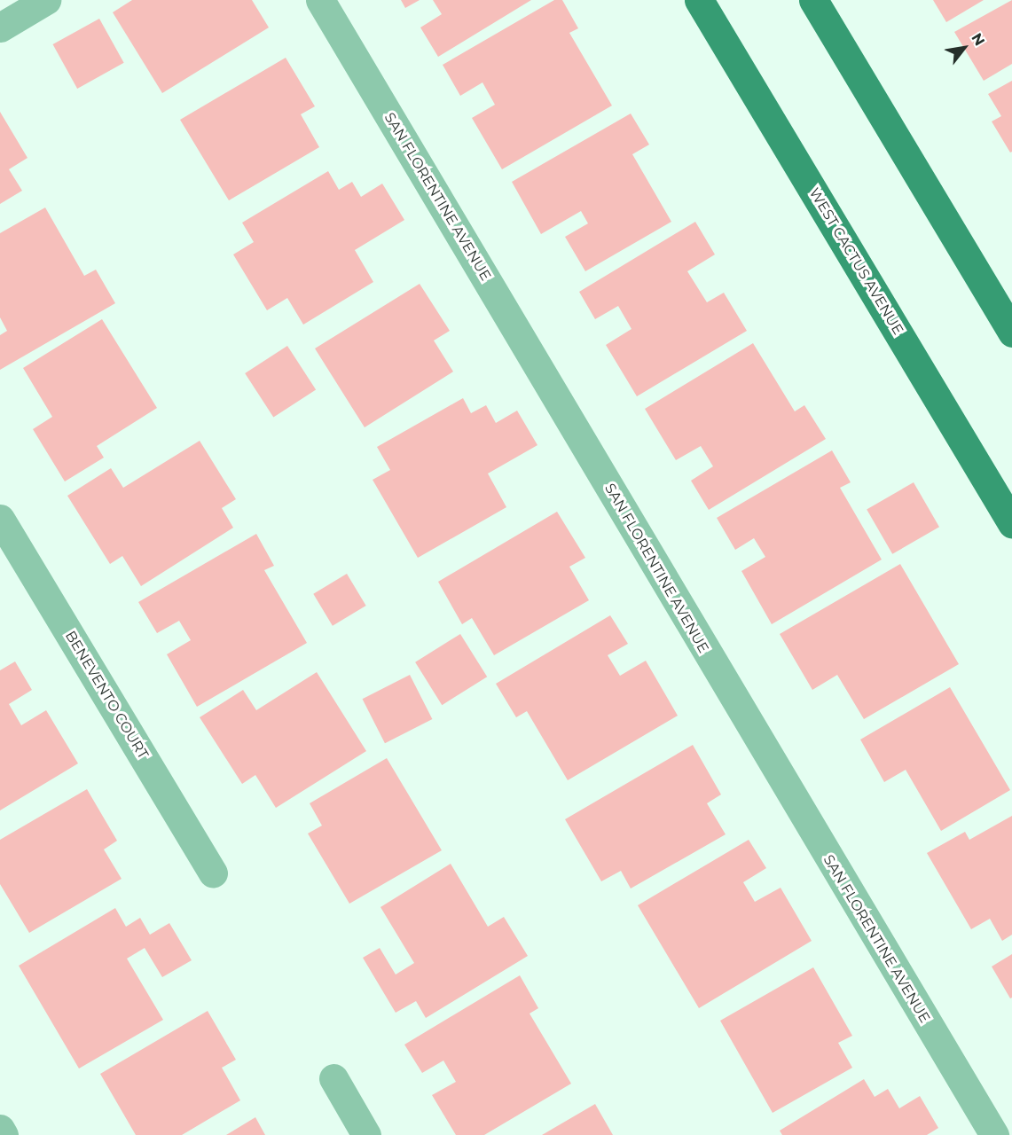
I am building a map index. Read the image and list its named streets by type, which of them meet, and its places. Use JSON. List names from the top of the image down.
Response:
{
  "streets": {
    "main road": ["WEST CACTUS AVENUE"],
    "street": ["SAN FLORENTINE AVENUE", "BENEVENTO COURT"]
  },
  "north": "top right"
}
